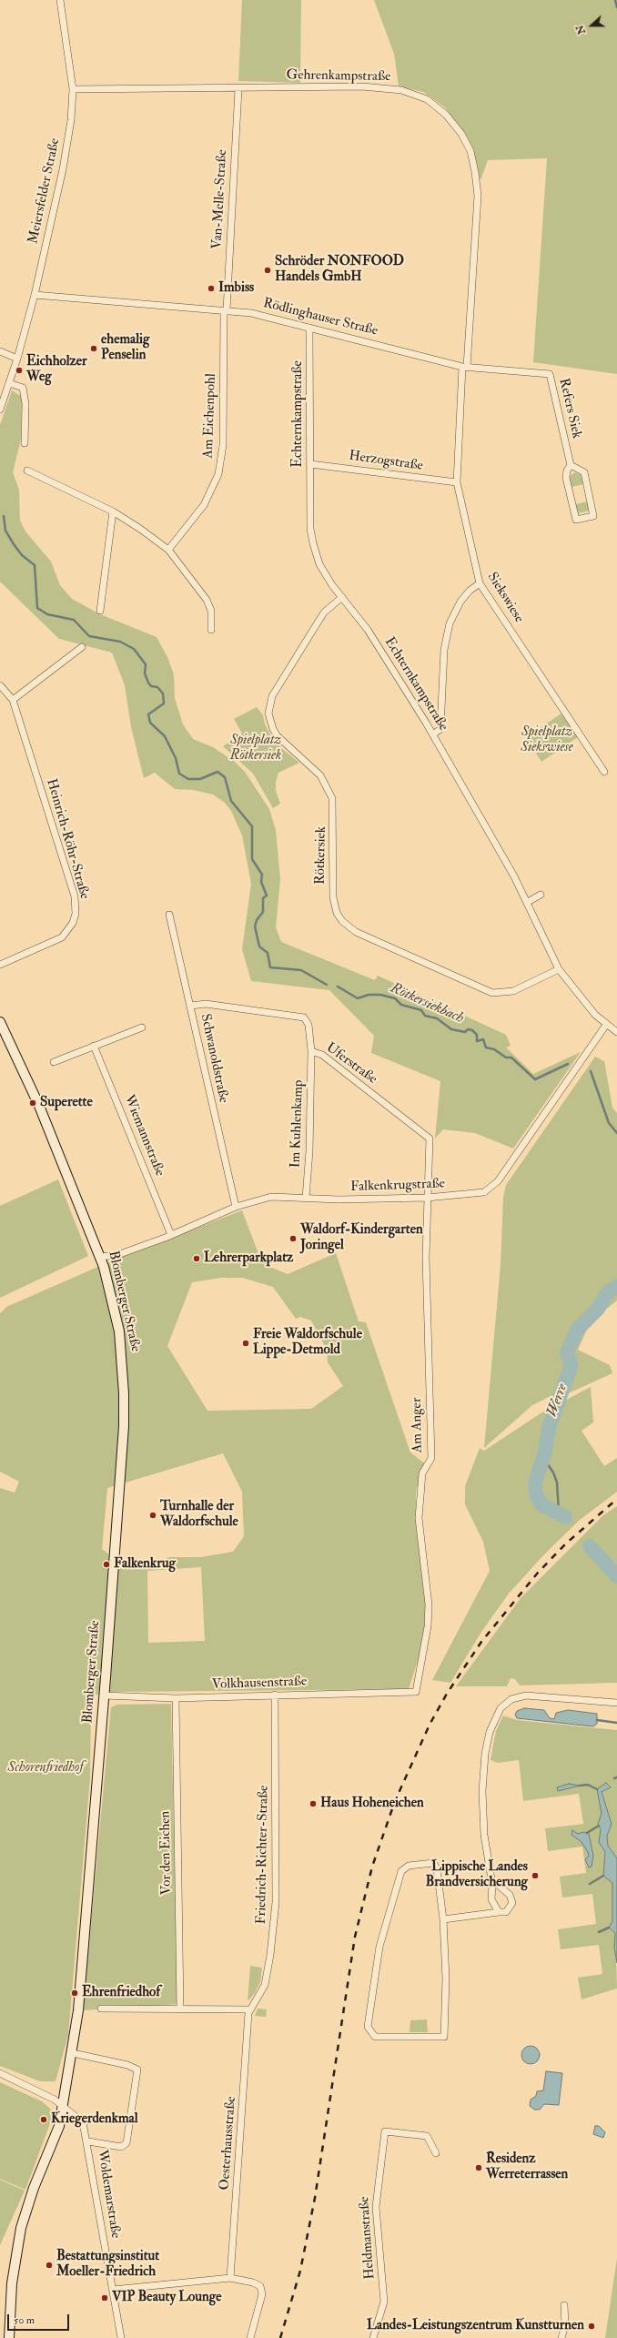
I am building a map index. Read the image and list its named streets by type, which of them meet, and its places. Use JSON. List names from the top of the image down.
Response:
{
  "streets": {
    "street": [
      "Gehrenkampstraße",
      "Meiersfelder Straße",
      "Van-Melle-Straße",
      "Rödlinghauser Straße",
      "Refers Siek",
      "Echternkampstraße",
      "Am Eichenpohl",
      "Herzogstraße",
      "Siekswiese",
      "Heinrich-Röhr-Straße",
      "Rötkersiek",
      "Schwanoldstraße",
      "Uferstraße",
      "Im Kuhlenkamp",
      "Wiemannstraße",
      "Falkenkrugstraße",
      "Blomberger Straße",
      "Am Anger",
      "Volkhausenstraße",
      "Vor den Eichen",
      "Friedrich-Richter-Straße",
      "Oesterhausstraße",
      "Woldemarstraße",
      "Heldmanstraße"
    ]
  },
  "crossings": [
    ["Gehrenkampstraße", "Meiersfelder Straße"],
    ["Gehrenkampstraße", "Van-Melle-Straße"],
    ["Gehrenkampstraße", "Rödlinghauser Straße"],
    ["Gehrenkampstraße", "Refers Siek"],
    ["Gehrenkampstraße", "Siekswiese"],
    ["Meiersfelder Straße", "Rödlinghauser Straße"],
    ["Van-Melle-Straße", "Rödlinghauser Straße"],
    ["Van-Melle-Straße", "Am Eichenpohl"],
    ["Rödlinghauser Straße", "Refers Siek"],
    ["Rödlinghauser Straße", "Echternkampstraße"],
    ["Rödlinghauser Straße", "Am Eichenpohl"],
    ["Rödlinghauser Straße", "Siekswiese"],
    ["Refers Siek", "Siekswiese"],
    ["Echternkampstraße", "Herzogstraße"],
    ["Echternkampstraße", "Rötkersiek"],
    ["Echternkampstraße", "Falkenkrugstraße"],
    ["Herzogstraße", "Siekswiese"],
    ["Schwanoldstraße", "Uferstraße"],
    ["Schwanoldstraße", "Falkenkrugstraße"],
    ["Uferstraße", "Im Kuhlenkamp"],
    ["Uferstraße", "Falkenkrugstraße"],
    ["Uferstraße", "Am Anger"],
    ["Im Kuhlenkamp", "Falkenkrugstraße"],
    ["Wiemannstraße", "Falkenkrugstraße"],
    ["Falkenkrugstraße", "Blomberger Straße"],
    ["Falkenkrugstraße", "Am Anger"],
    ["Blomberger Straße", "Volkhausenstraße"],
    ["Blomberger Straße", "Woldemarstraße"],
    ["Am Anger", "Volkhausenstraße"],
    ["Volkhausenstraße", "Vor den Eichen"],
    ["Volkhausenstraße", "Friedrich-Richter-Straße"],
    ["Friedrich-Richter-Straße", "Oesterhausstraße"]
  ],
  "water": ["Rötkersiekbach", "Werre"],
  "parks": ["Spielplatz Siekswiese", "Spielplatz Rötkersiek", "Schorenfriedhof"],
  "places": [
    "Schröder NONFOOD Handels GmbH",
    "Imbiss",
    "ehemalig Penselin",
    "Eichholzer Weg",
    "Superette",
    "Waldorf-Kindergarten Joringel",
    "Lehrerparkplatz",
    "Freie Waldorfschule Lippe-Detmold",
    "Turnhalle der Waldorfschule",
    "Falkenkrug",
    "Haus Hoheneichen",
    "Lippische Landes Brandversicherung",
    "Ehrenfriedhof",
    "Kriegerdenkmal",
    "Residenz Werreterrassen",
    "Bestattungsinstitut Moeller-Friedrich",
    "VIP Beauty Lounge",
    "Landes-Leistungszentrum Kunstturnen"
  ],
  "scale_bar": "50 m",
  "north": "left"
}
